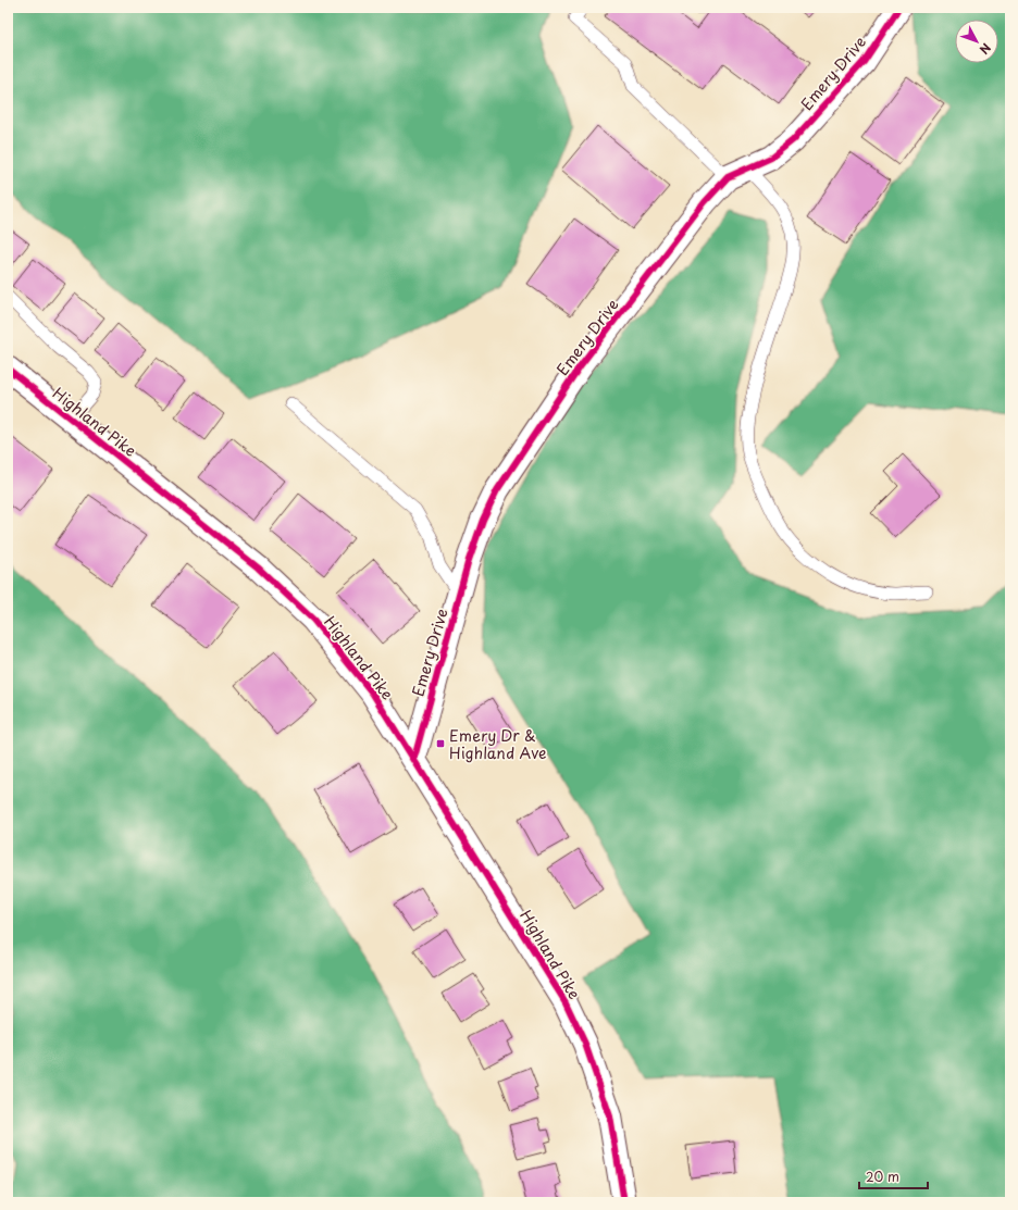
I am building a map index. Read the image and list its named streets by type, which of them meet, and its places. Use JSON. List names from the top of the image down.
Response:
{
  "streets": {
    "street": ["Emery Drive", "Highland Pike"]
  },
  "crossings": [
    ["Emery Drive", "Highland Pike"]
  ],
  "places": {
    "transit": ["Emery Dr & Highland Ave"]
  },
  "scale_bar": "20 m",
  "north": "bottom right"
}
